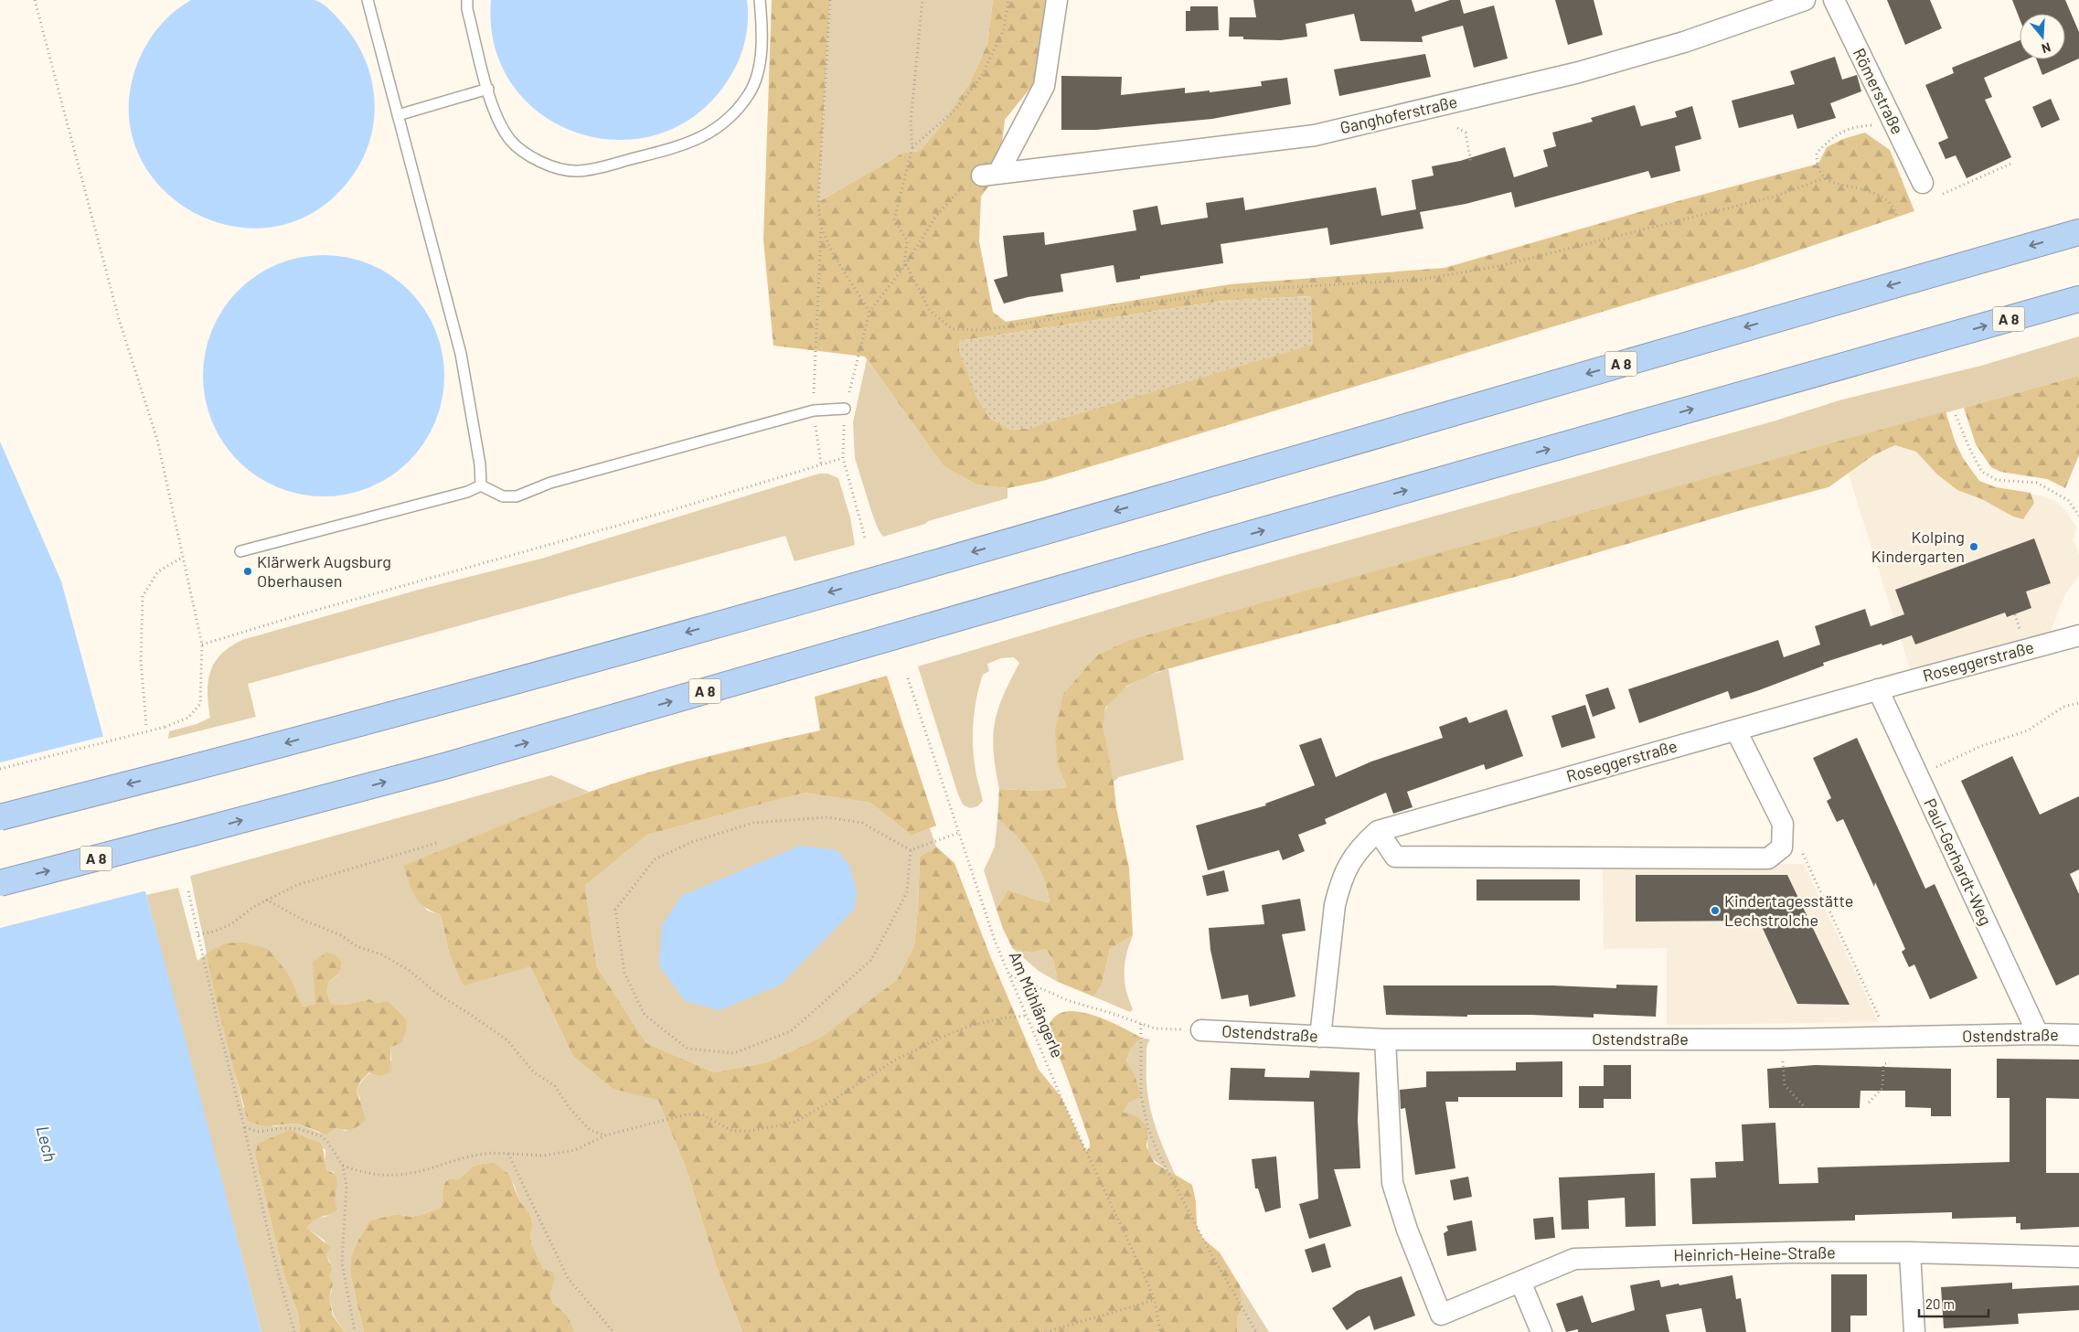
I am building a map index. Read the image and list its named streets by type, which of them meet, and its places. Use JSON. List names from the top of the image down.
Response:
{
  "streets": {
    "highway": ["A 8"],
    "street": [
      "Römerstraße",
      "Ganghoferstraße",
      "Roseggerstraße",
      "Paul-Gerhardt-Weg",
      "Ostendstraße",
      "Heinrich-Heine-Straße"
    ],
    "path": ["Am Mühlängerle"]
  },
  "crossings": [
    ["Roseggerstraße", "Paul-Gerhardt-Weg"],
    ["Roseggerstraße", "Ostendstraße"],
    ["Paul-Gerhardt-Weg", "Ostendstraße"],
    ["Ostendstraße", "Heinrich-Heine-Straße"]
  ],
  "water": ["Lech"],
  "places": ["Kolping Kindergarten", "Klärwerk Augsburg Oberhausen", "Kindertagesstätte Lechstrolche"],
  "scale_bar": "20 m",
  "north": "bottom"
}
